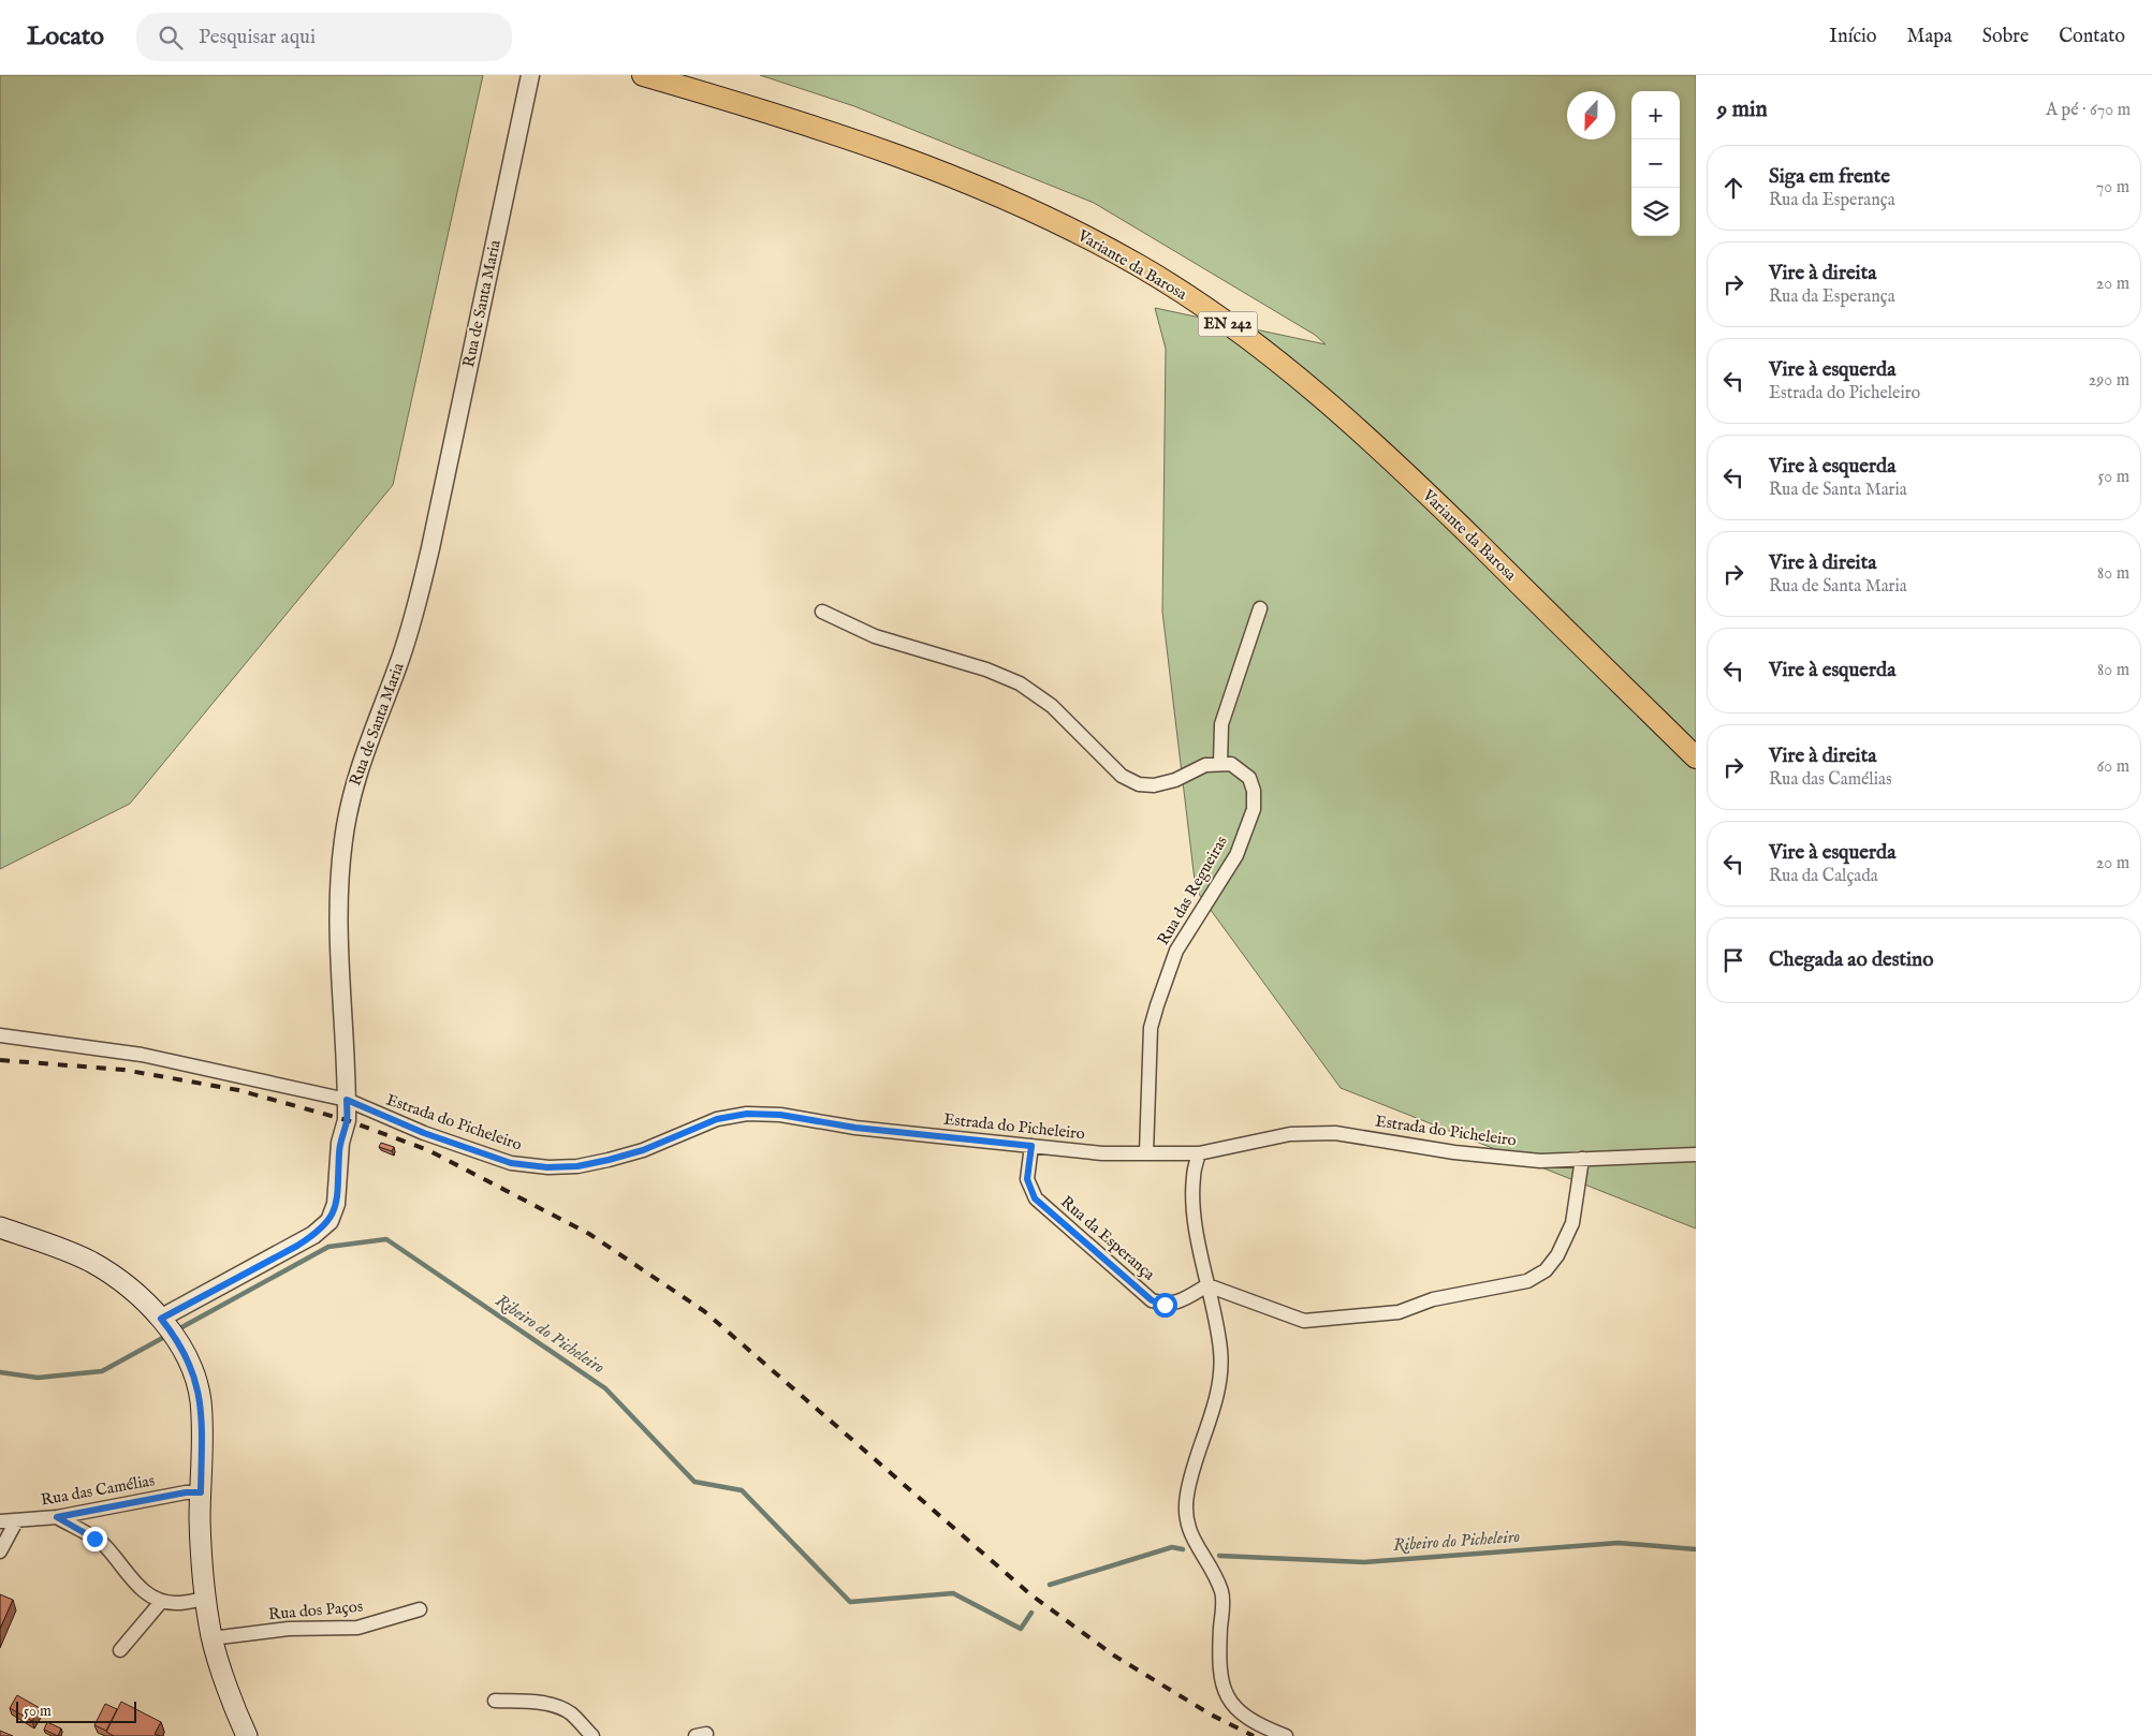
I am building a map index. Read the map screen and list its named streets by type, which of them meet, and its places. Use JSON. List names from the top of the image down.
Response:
{
  "streets": {
    "main road": ["Variante da Barosa", "EN 242"],
    "street": [
      "Rua de Santa Maria",
      "Rua das Regueiras",
      "Estrada do Picheleiro",
      "Rua da Esperança",
      "Rua das Camélias",
      "Rua dos Paços"
    ]
  },
  "crossings": [
    ["Rua de Santa Maria", "Estrada do Picheleiro"],
    ["Rua das Regueiras", "Estrada do Picheleiro"],
    ["Estrada do Picheleiro", "Rua da Esperança"]
  ],
  "water": ["Ribeiro do Picheleiro"],
  "scale_bar": "50 m",
  "north": "bottom",
  "page": {
    "header": "Locato",
    "search": "Pesquisar aqui",
    "nav": [
      "Início",
      "Mapa",
      "Sobre",
      "Contato"
    ],
    "heading": ["9 min", "A pé · 670 m"],
    "map_buttons": ["+", "−"],
    "list": [
      ["Siga em frente", "Rua da Esperança", "70 m"],
      ["Vire à direita", "Rua da Esperança", "20 m"],
      ["Vire à esquerda", "Estrada do Picheleiro", "290 m"],
      ["Vire à esquerda", "Rua de Santa Maria", "50 m"],
      ["Vire à direita", "Rua de Santa Maria", "80 m"],
      ["Vire à esquerda", "80 m"],
      ["Vire à direita", "Rua das Camélias", "60 m"],
      ["Vire à esquerda", "Rua da Calçada", "20 m"],
      "Chegada ao destino"
    ],
    "scale": "50 m"
  }
}
